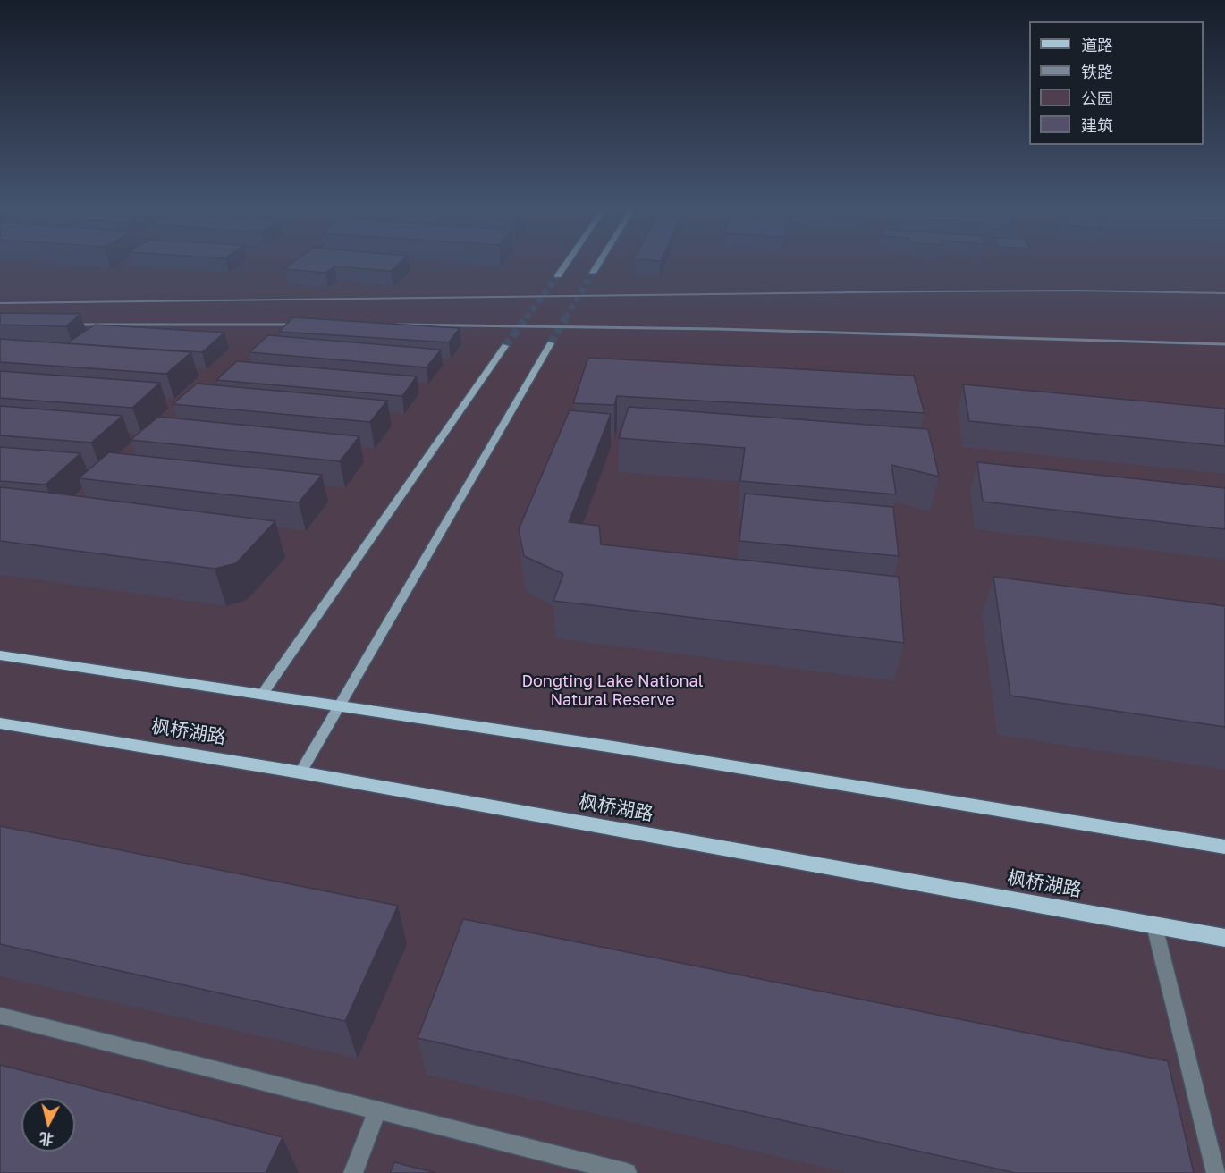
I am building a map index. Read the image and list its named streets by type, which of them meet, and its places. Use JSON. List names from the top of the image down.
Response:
{
  "streets": {
    "main road": ["枫桥湖路"]
  },
  "parks": ["Dongting Lake National Natural Reserve"],
  "legend": [
    "道路",
    "铁路",
    "公园",
    "建筑"
  ],
  "north": "bottom"
}
